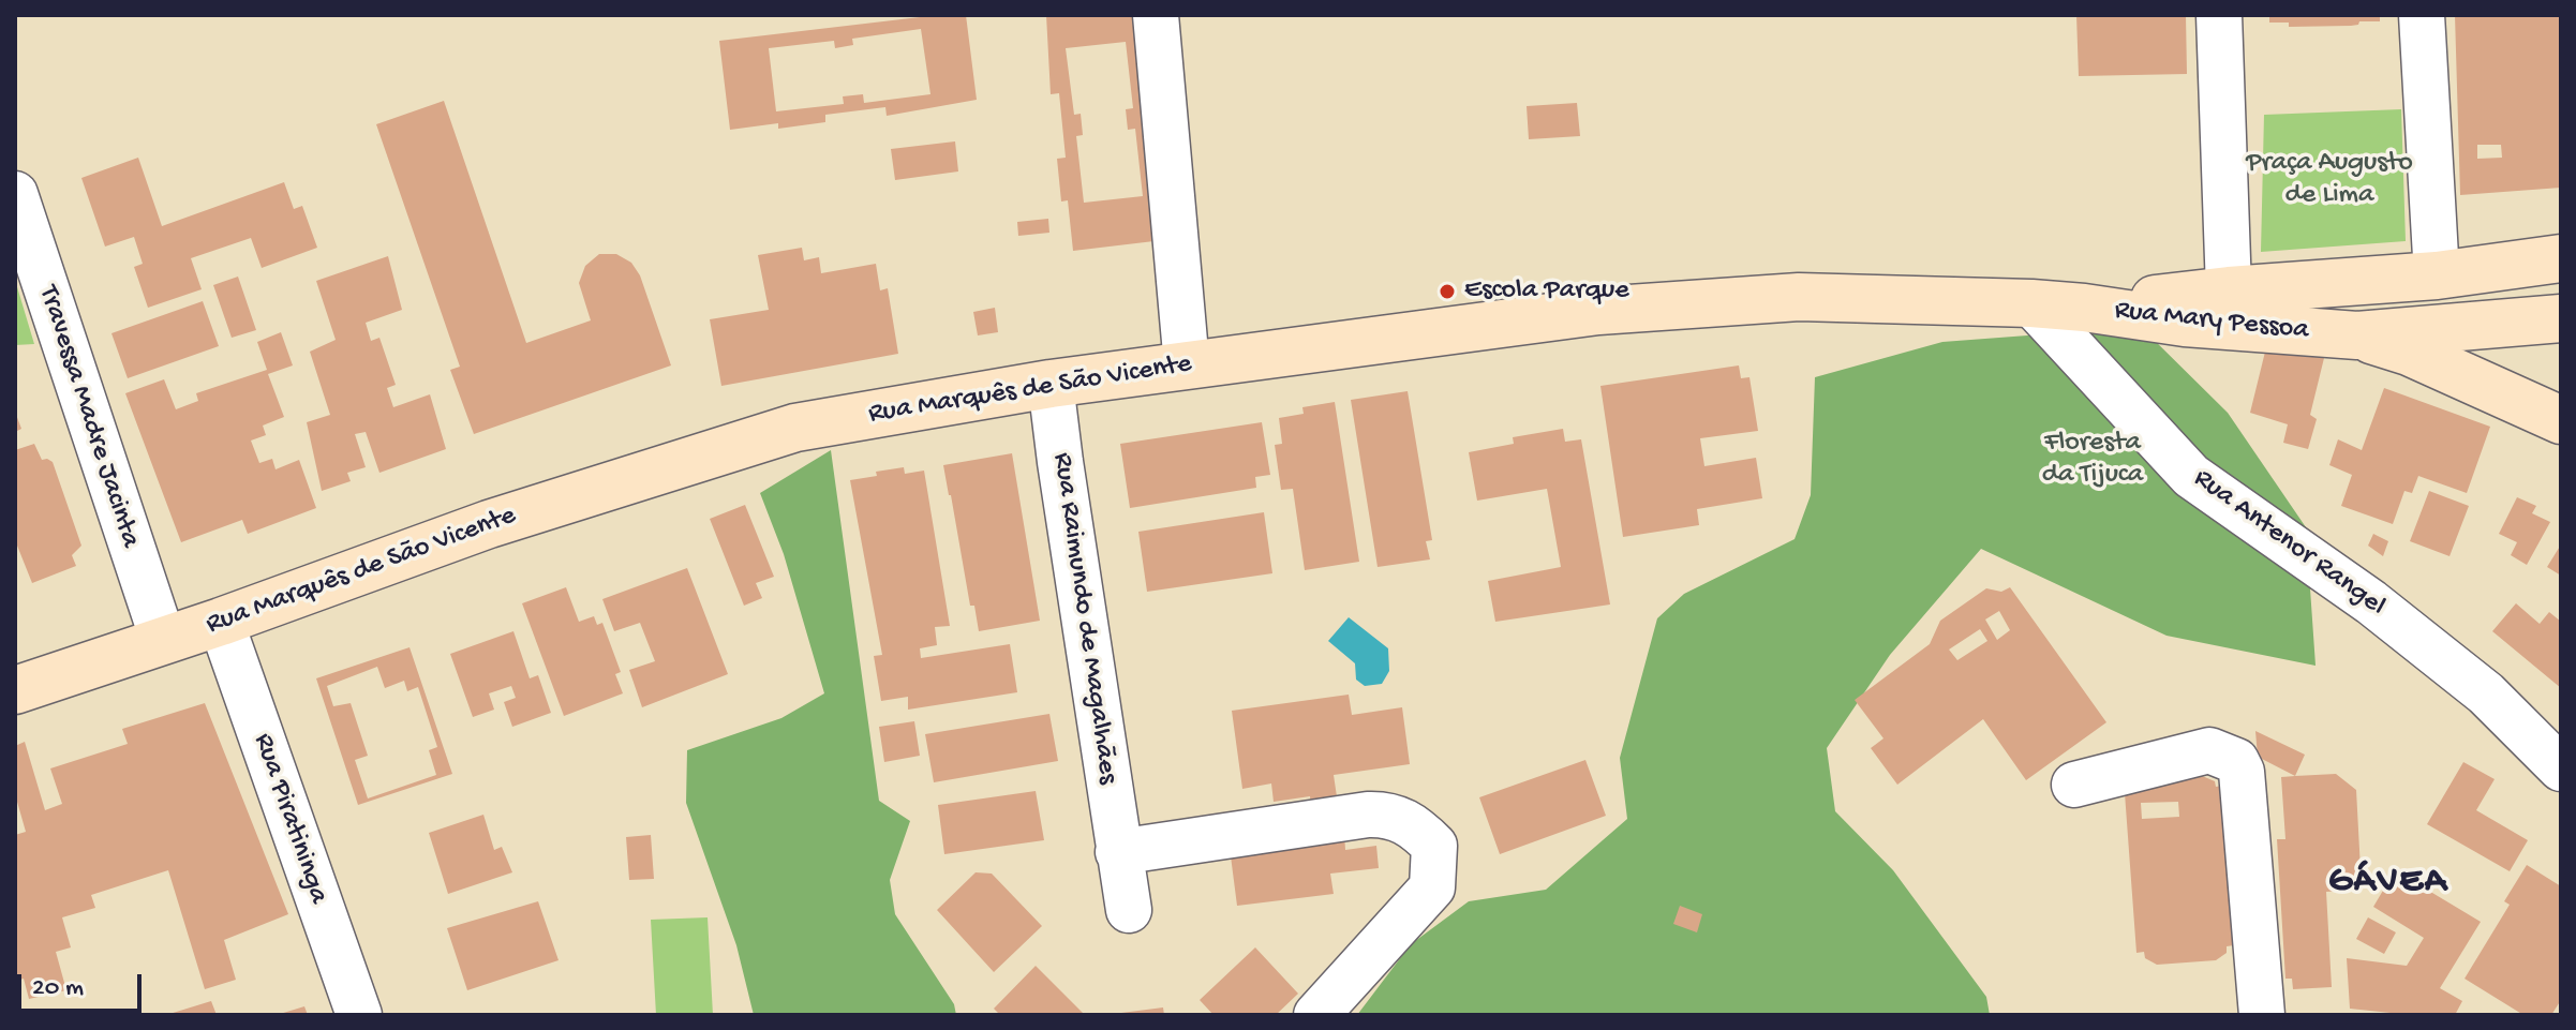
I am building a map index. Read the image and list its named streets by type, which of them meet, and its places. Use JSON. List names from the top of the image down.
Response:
{
  "streets": {
    "street": [
      "Rua Mary Pessoa",
      "Rua Marquês de São Vicente",
      "Travessa Madre Jacinta",
      "Rua Antenor Rangel",
      "Rua Raimundo de Magalhães",
      "Rua Piratininga"
    ]
  },
  "crossings": [
    ["Rua Mary Pessoa", "Rua Marquês de São Vicente"],
    ["Rua Marquês de São Vicente", "Travessa Madre Jacinta"],
    ["Rua Marquês de São Vicente", "Rua Antenor Rangel"],
    ["Rua Marquês de São Vicente", "Rua Raimundo de Magalhães"],
    ["Rua Marquês de São Vicente", "Rua Piratininga"]
  ],
  "districts": ["GÁVEA"],
  "parks": ["Praça Augusto de Lima", "Floresta da Tijuca"],
  "places": ["Escola Parque"],
  "scale_bar": "20 m"
}
